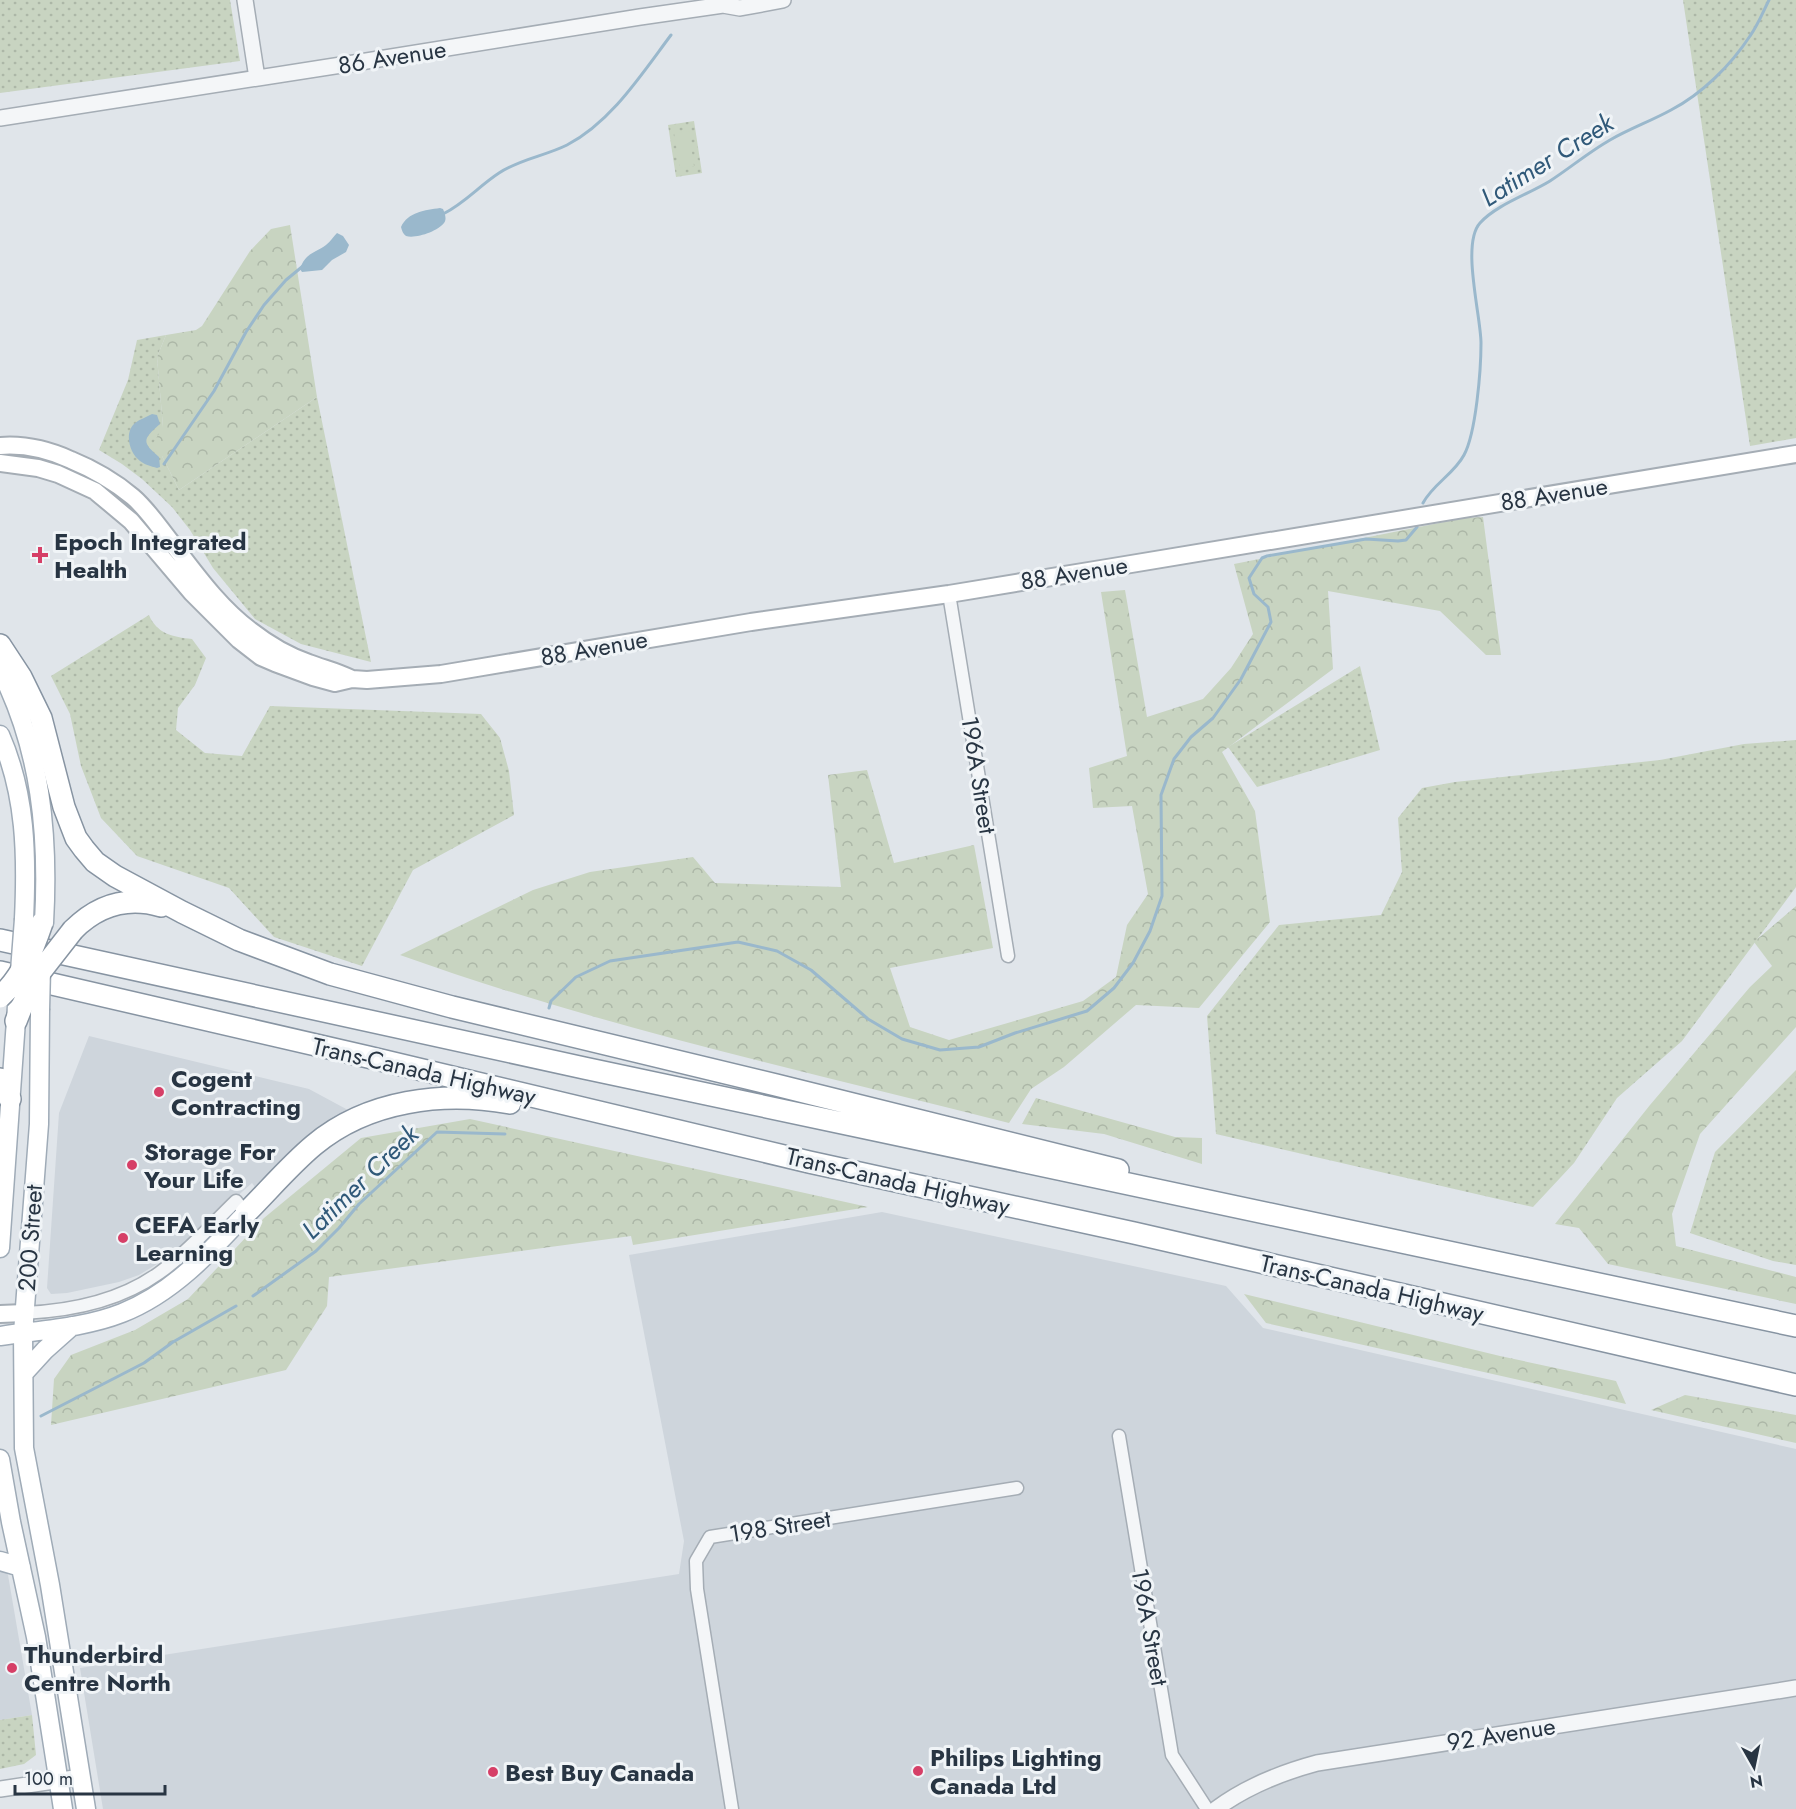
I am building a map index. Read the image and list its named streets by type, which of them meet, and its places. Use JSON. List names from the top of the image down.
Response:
{
  "streets": {
    "highway": ["Trans-Canada Highway"],
    "main road": ["88 Avenue", "200 Street"],
    "street": [
      "86 Avenue",
      "196A Street",
      "198 Street",
      "92 Avenue"
    ]
  },
  "crossings": [
    ["88 Avenue", "196A Street"]
  ],
  "water": ["Latimer Creek"],
  "places": {
    "health": ["Epoch Integrated Health"],
    "other": [
      "Cogent Contracting",
      "Storage For Your Life",
      "CEFA Early Learning",
      "Thunderbird Centre North",
      "Philips Lighting Canada Ltd",
      "Best Buy Canada"
    ]
  },
  "scale_bar": "100 m",
  "north": "bottom"
}
